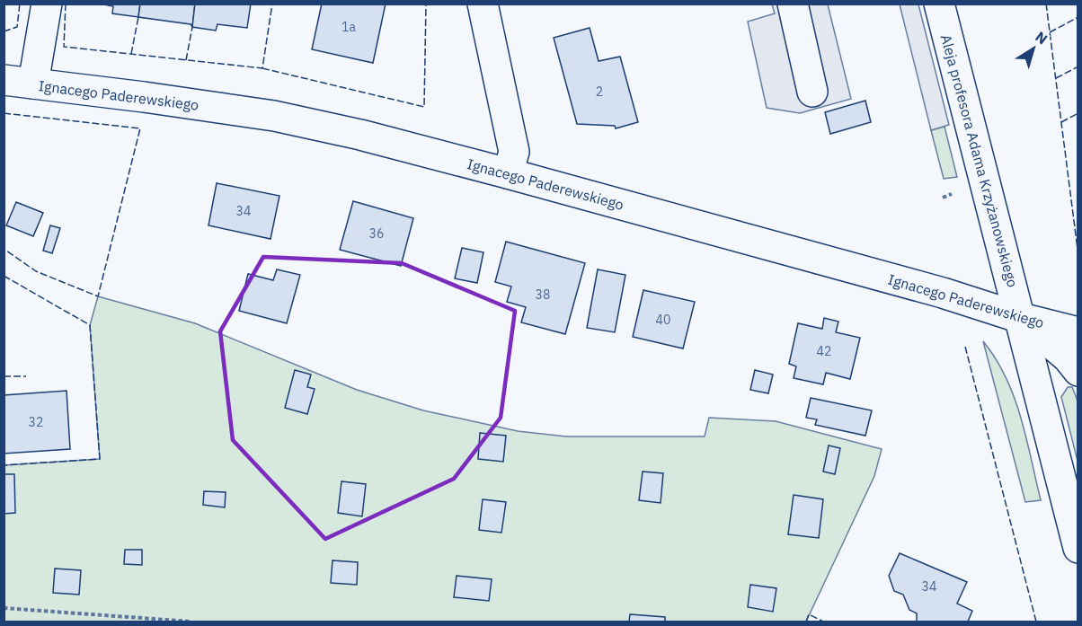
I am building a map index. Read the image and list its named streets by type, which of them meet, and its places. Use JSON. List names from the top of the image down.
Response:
{
  "streets": {
    "street": ["Ignacego Paderewskiego", "Aleja profesora Adama Krzyżanowskiego"]
  },
  "crossings": [
    ["Ignacego Paderewskiego", "Aleja profesora Adama Krzyżanowskiego"]
  ],
  "house_numbers": [
    "1a",
    "2",
    "34",
    "36",
    "38",
    "40",
    "42",
    "32",
    "34"
  ],
  "north": "top right"
}
